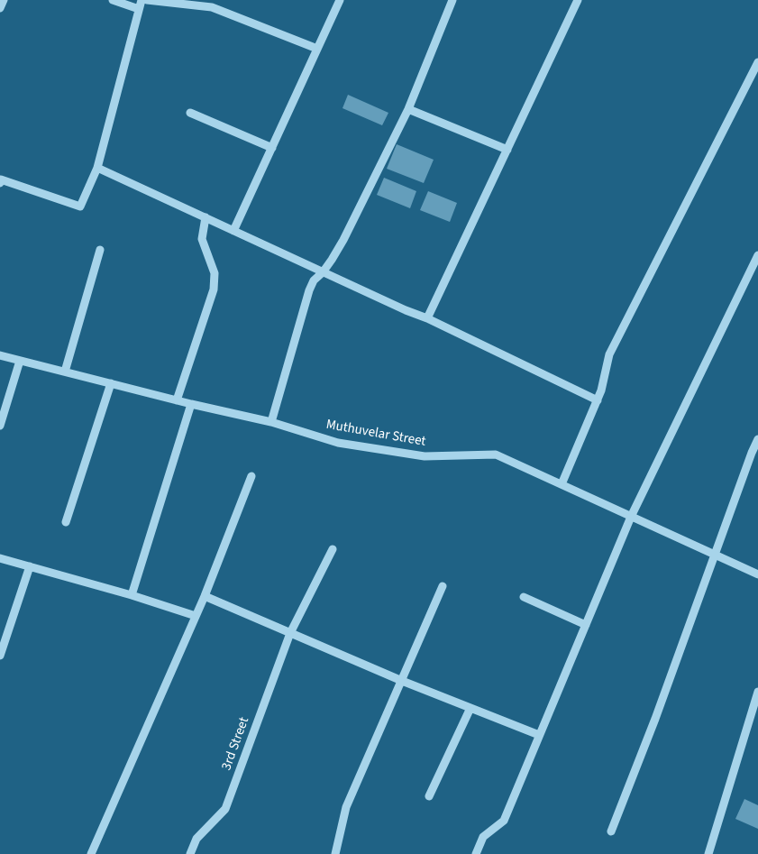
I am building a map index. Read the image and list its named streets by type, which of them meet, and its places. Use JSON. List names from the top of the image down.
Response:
{
  "streets": {
    "street": ["Muthuvelar Street", "3rd Street"]
  }
}
